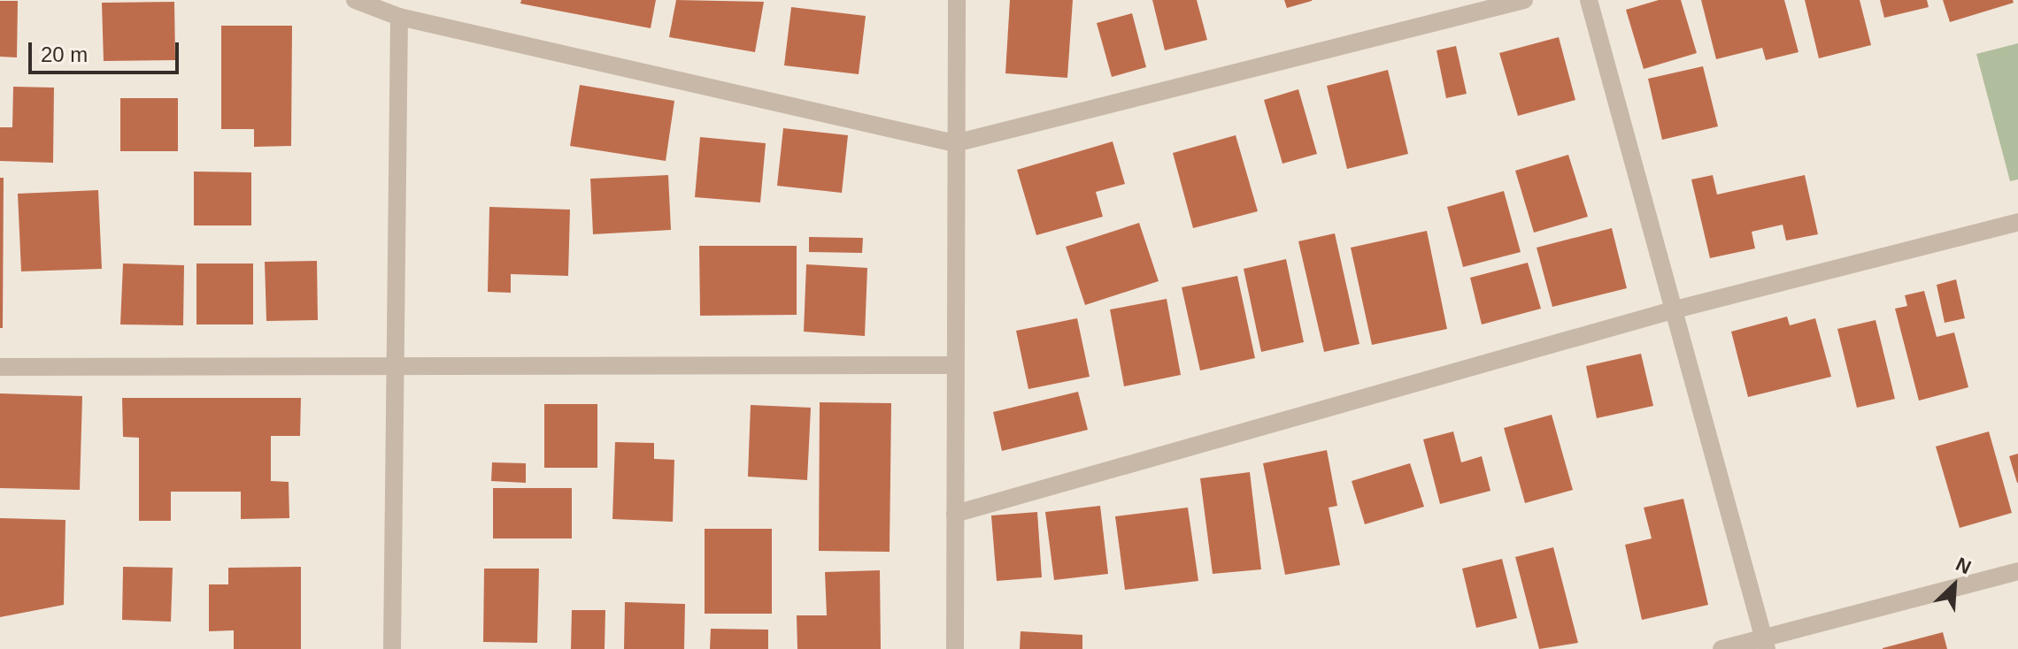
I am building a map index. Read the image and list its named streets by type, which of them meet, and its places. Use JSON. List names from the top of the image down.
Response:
{
  "scale_bar": "20 m",
  "north": "top right"
}
